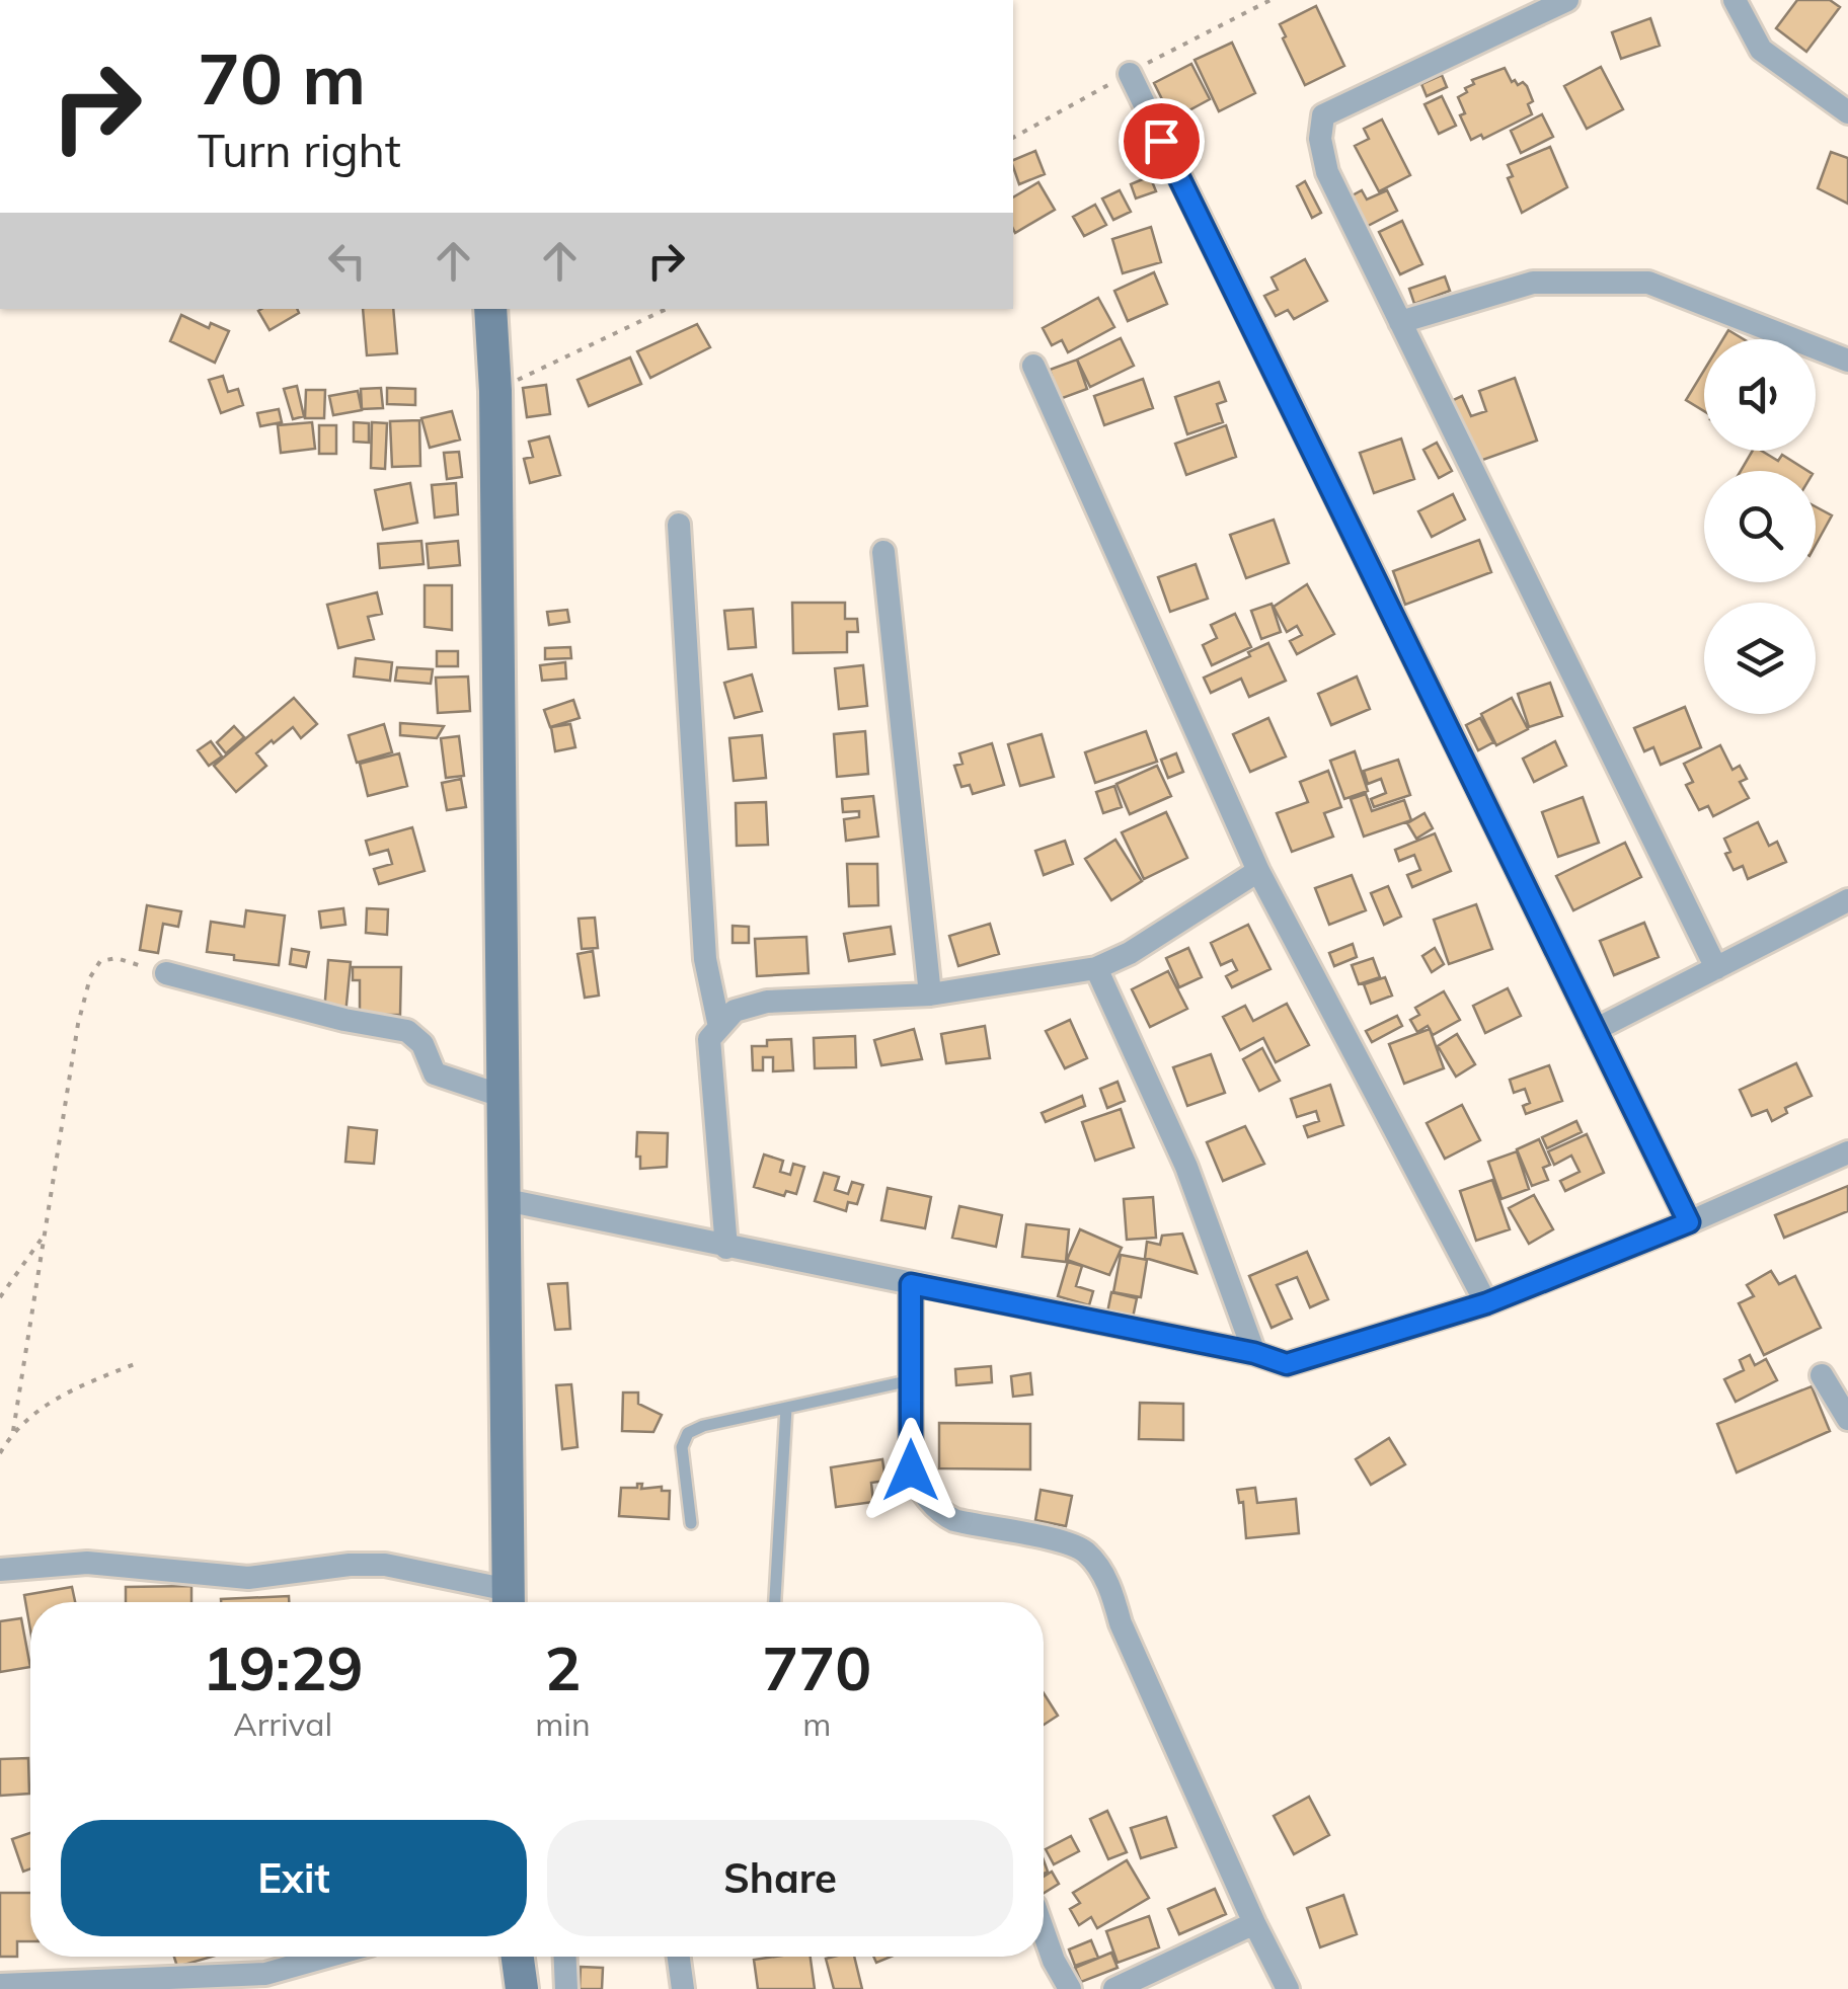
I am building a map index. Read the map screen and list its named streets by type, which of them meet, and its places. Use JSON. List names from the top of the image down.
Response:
{
  "page": {
    "turn": ["70 m", "Turn right"],
    "eta": [
      "19:29",
      "Arrival",
      "2",
      "min",
      "770",
      "m"
    ],
    "buttons": ["Exit", "Share"]
  }
}
